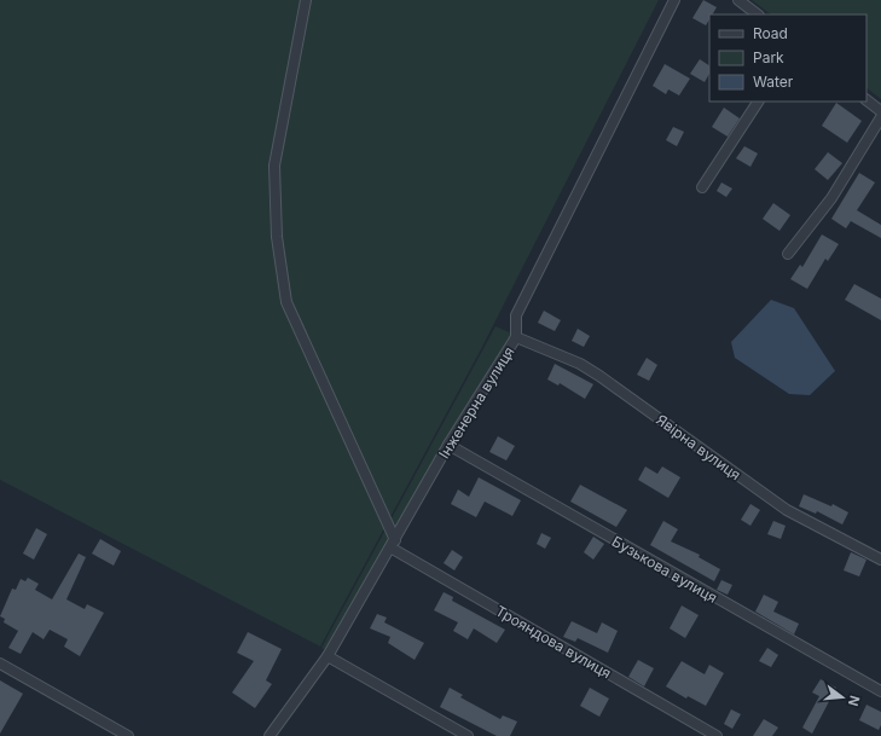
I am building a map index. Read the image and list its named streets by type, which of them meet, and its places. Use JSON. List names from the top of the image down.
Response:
{
  "streets": {
    "street": [
      "Інженерна вулиця",
      "Явірна вулиця",
      "Бузькова вулиця",
      "Трояндова вулиця"
    ]
  },
  "crossings": [
    ["Інженерна вулиця", "Явірна вулиця"],
    ["Інженерна вулиця", "Бузькова вулиця"],
    ["Інженерна вулиця", "Трояндова вулиця"]
  ],
  "legend": ["Road", "Park", "Water"],
  "north": "right"
}
